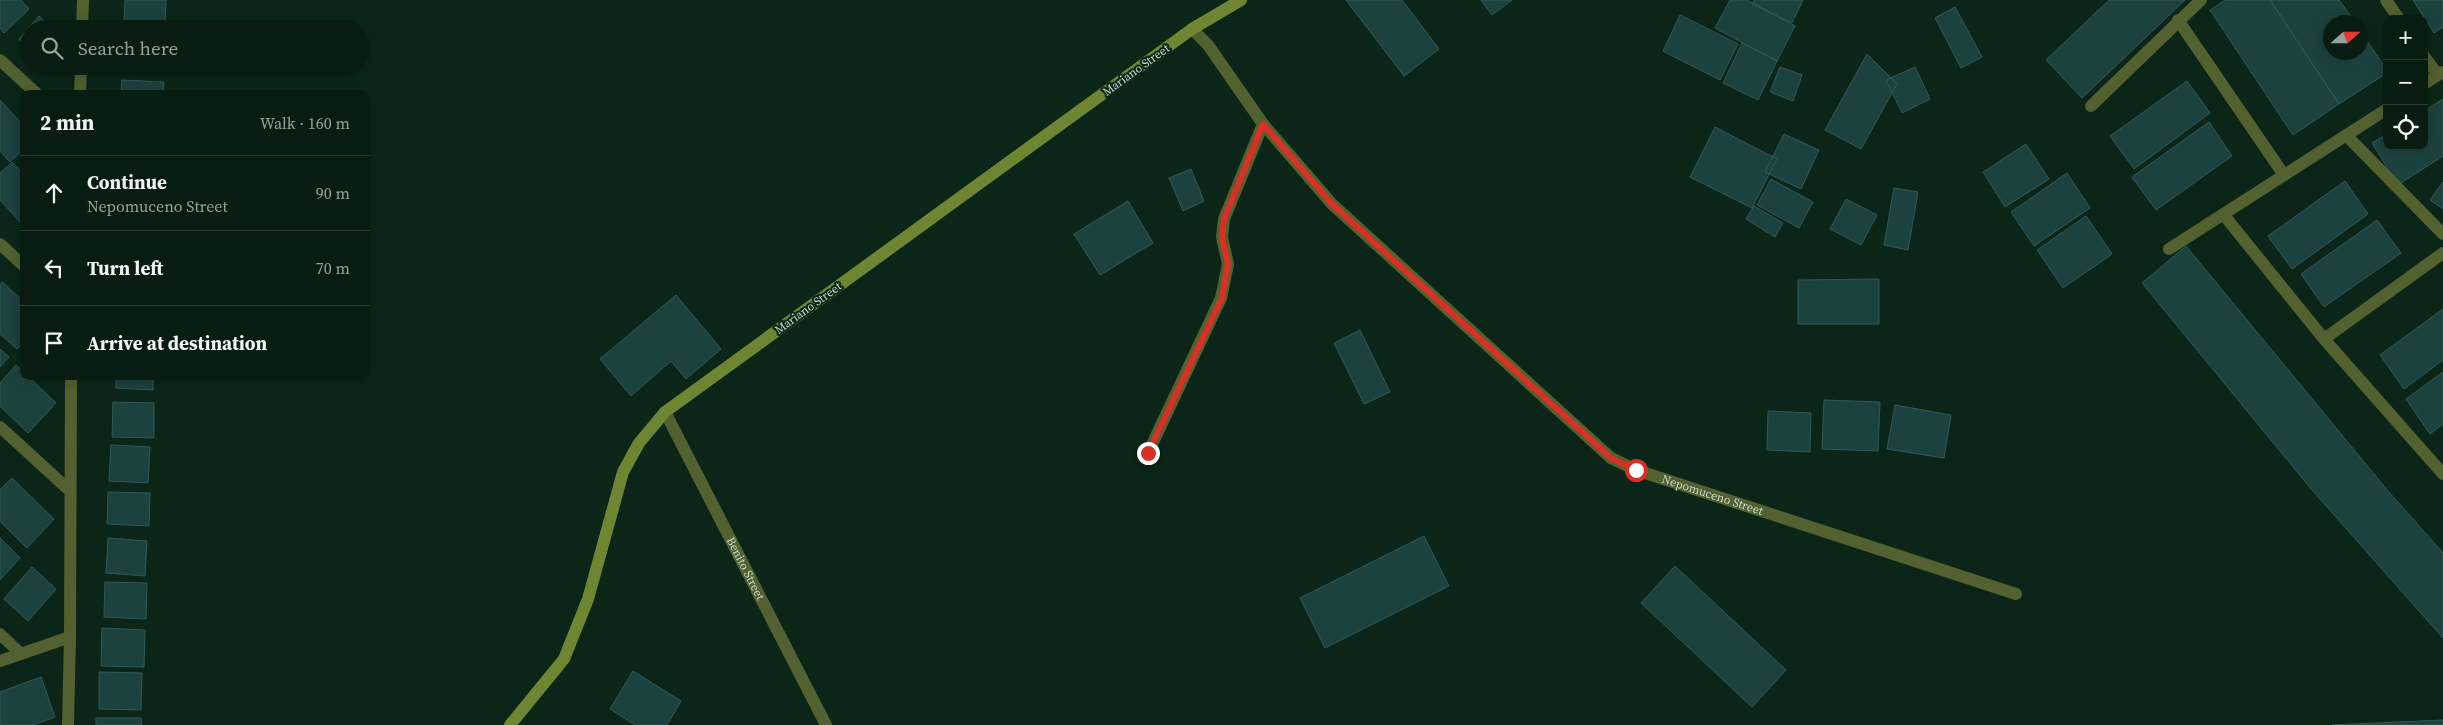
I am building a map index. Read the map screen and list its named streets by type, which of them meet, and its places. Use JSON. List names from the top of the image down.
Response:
{
  "streets": {
    "main road": ["Mariano Street"],
    "street": ["Nepomuceno Street", "Benito Street"]
  },
  "crossings": [
    ["Mariano Street", "Nepomuceno Street"],
    ["Mariano Street", "Benito Street"]
  ],
  "north": "right",
  "page": {
    "map_buttons": ["+", "−"],
    "search": "Search here",
    "heading": ["2 min", "Walk · 160 m"],
    "list": [
      ["Continue", "Nepomuceno Street", "90 m"],
      ["Turn left", "70 m"],
      "Arrive at destination"
    ]
  }
}
